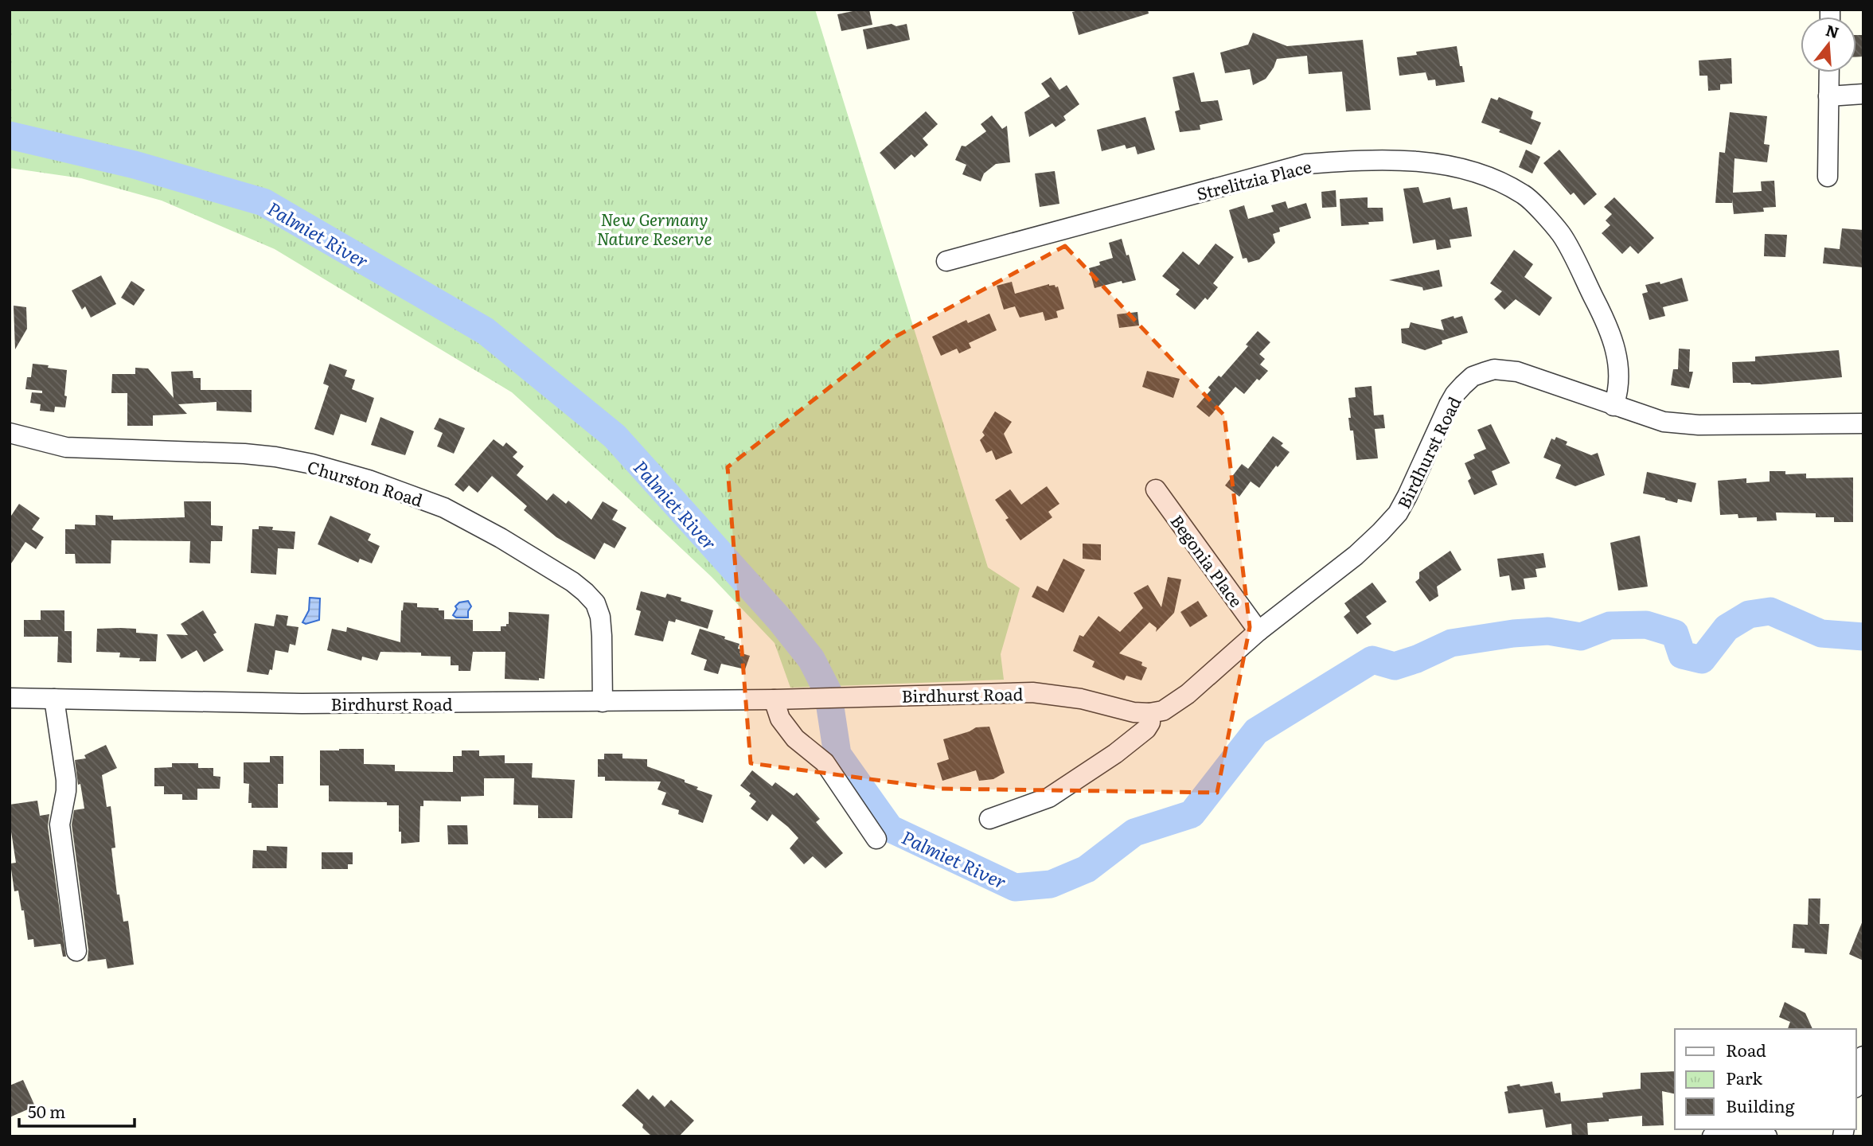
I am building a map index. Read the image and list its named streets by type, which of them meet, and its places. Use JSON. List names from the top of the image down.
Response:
{
  "streets": {
    "street": [
      "Strelitzia Place",
      "Birdhurst Road",
      "Churston Road",
      "Begonia Place"
    ]
  },
  "crossings": [
    ["Strelitzia Place", "Birdhurst Road"],
    ["Birdhurst Road", "Churston Road"],
    ["Birdhurst Road", "Begonia Place"]
  ],
  "water": ["Palmiet River"],
  "parks": ["New Germany Nature Reserve"],
  "legend": ["Road", "Park", "Building"],
  "scale_bar": "50 m",
  "north": "top"
}
